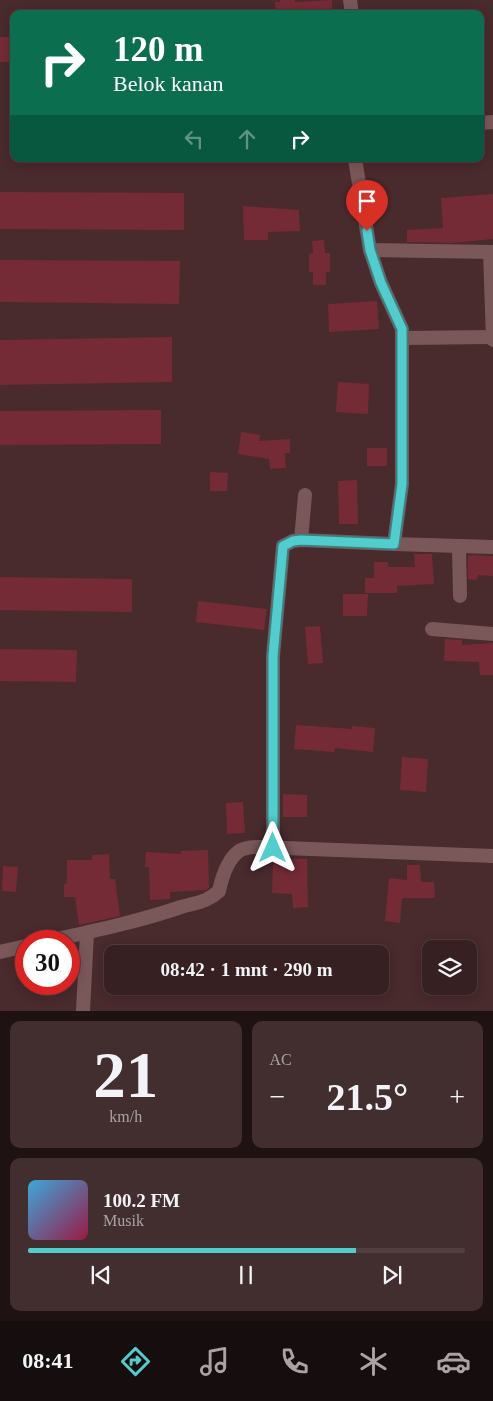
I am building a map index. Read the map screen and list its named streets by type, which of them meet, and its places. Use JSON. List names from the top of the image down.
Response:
{
  "page": {
    "turn": ["120 m", "Belok kanan"],
    "limit": "30",
    "trip": "08:42 · 1 mnt · 290 m",
    "tile": [
      ["21", "km/h"],
      "AC"
    ],
    "heat": ["−", "21.5°", "+"],
    "song": ["100.2 FM", "Musik"],
    "tabs": "08:41"
  }
}
